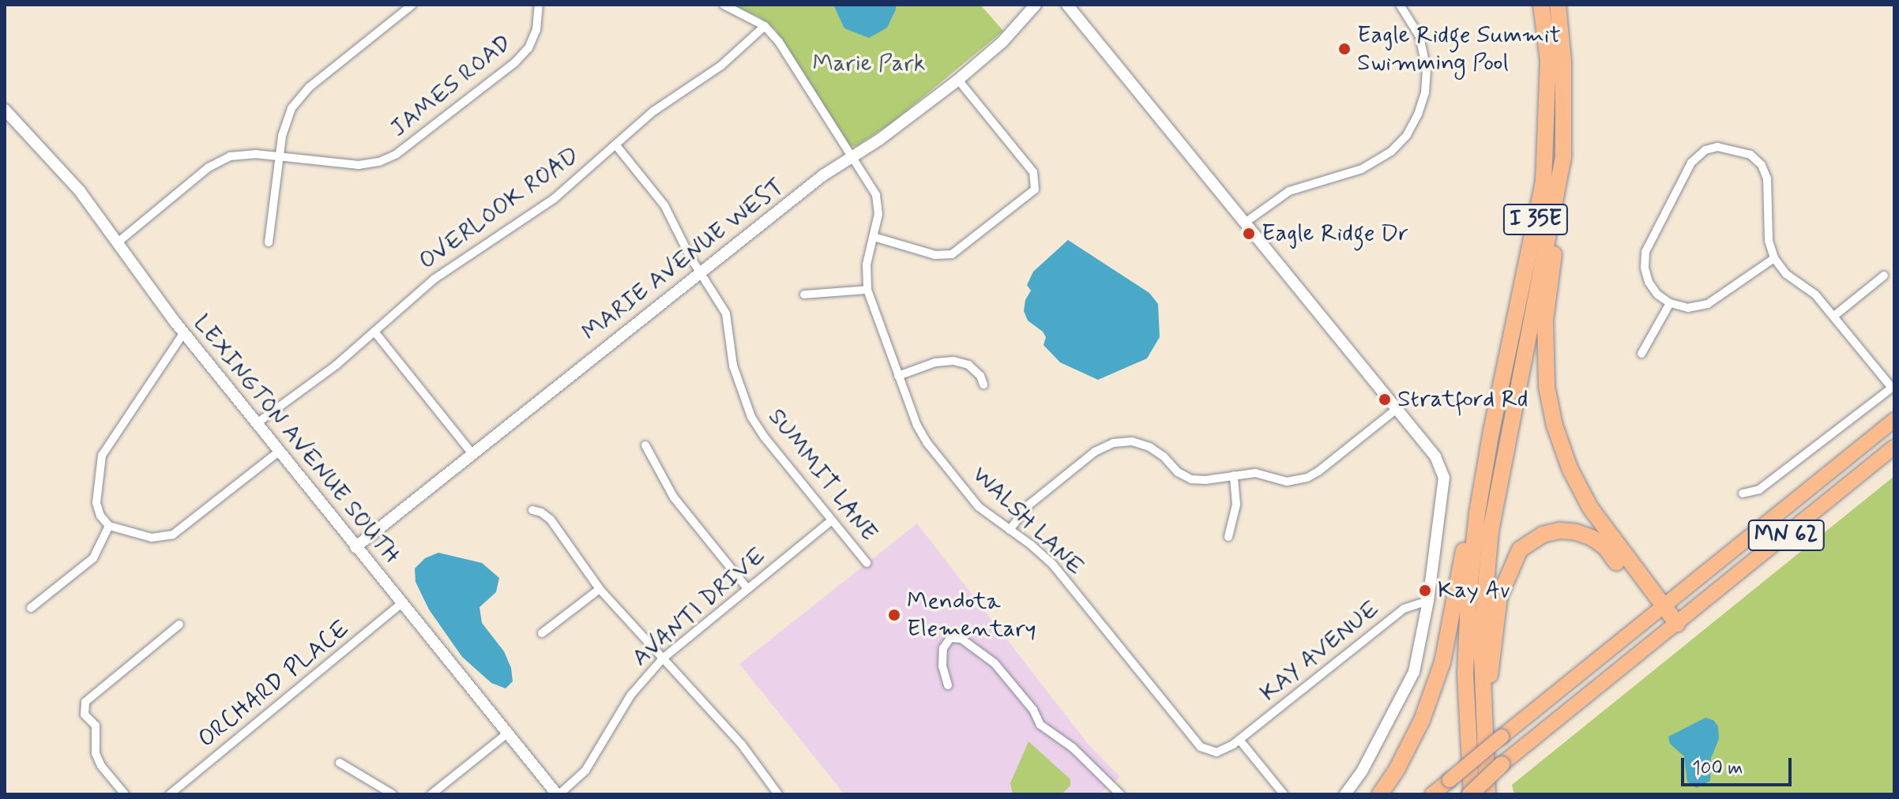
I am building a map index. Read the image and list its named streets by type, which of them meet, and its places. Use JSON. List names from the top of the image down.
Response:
{
  "streets": {
    "highway": ["I 35E", "MN 62"],
    "street": [
      "JAMES ROAD",
      "OVERLOOK ROAD",
      "MARIE AVENUE WEST",
      "LEXINGTON AVENUE SOUTH",
      "SUMMIT LANE",
      "WALSH LANE",
      "AVANTI DRIVE",
      "KAY AVENUE",
      "ORCHARD PLACE"
    ]
  },
  "crossings": [
    ["JAMES ROAD", "LEXINGTON AVENUE SOUTH"],
    ["OVERLOOK ROAD", "LEXINGTON AVENUE SOUTH"],
    ["OVERLOOK ROAD", "SUMMIT LANE"],
    ["OVERLOOK ROAD", "WALSH LANE"],
    ["MARIE AVENUE WEST", "LEXINGTON AVENUE SOUTH"],
    ["MARIE AVENUE WEST", "SUMMIT LANE"],
    ["MARIE AVENUE WEST", "WALSH LANE"],
    ["LEXINGTON AVENUE SOUTH", "AVANTI DRIVE"],
    ["LEXINGTON AVENUE SOUTH", "ORCHARD PLACE"],
    ["SUMMIT LANE", "AVANTI DRIVE"],
    ["WALSH LANE", "KAY AVENUE"]
  ],
  "parks": ["Marie Park"],
  "places": [
    "Eagle Ridge Summit Swimming Pool",
    "Eagle Ridge Dr",
    "Stratford Rd",
    "Kay Av",
    "Mendota Elementary"
  ],
  "scale_bar": "100 m"
}
